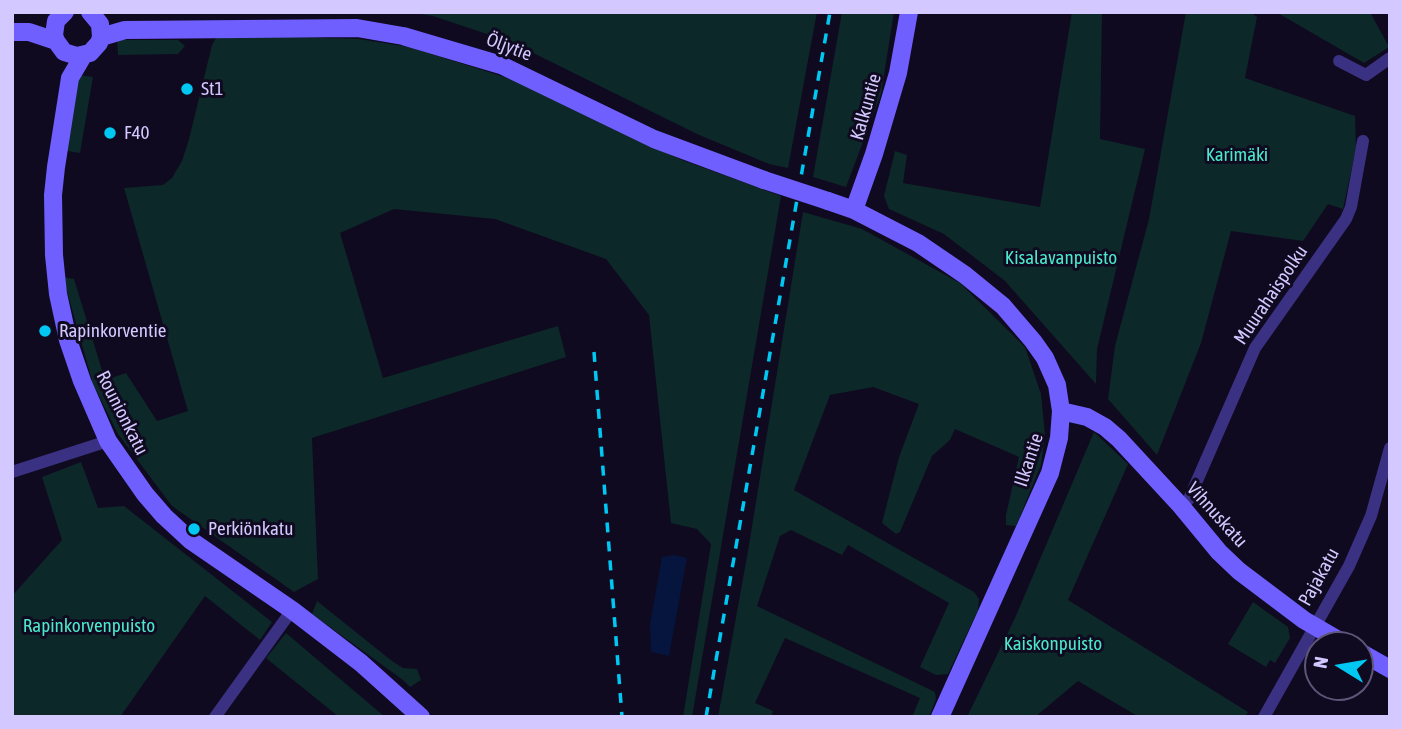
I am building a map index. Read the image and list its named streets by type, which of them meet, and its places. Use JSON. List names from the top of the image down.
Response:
{
  "streets": {
    "main road": [
      "Öljytie",
      "Kalkuntie",
      "Rounionkatu",
      "Ilkantie",
      "Vihnuskatu"
    ],
    "street": ["Muurahaispolku", "Pajakatu"]
  },
  "crossings": [
    ["Öljytie", "Kalkuntie"],
    ["Öljytie", "Rounionkatu"],
    ["Öljytie", "Ilkantie"],
    ["Kalkuntie", "Ilkantie"],
    ["Muurahaispolku", "Vihnuskatu"],
    ["Ilkantie", "Vihnuskatu"],
    ["Vihnuskatu", "Pajakatu"]
  ],
  "parks": [
    "Karimäki",
    "Kisalavanpuisto",
    "Rapinkorvenpuisto",
    "Kaiskonpuisto"
  ],
  "places": [
    "St1",
    "F40",
    "Rapinkorventie",
    "Perkiönkatu"
  ],
  "north": "left"
}
